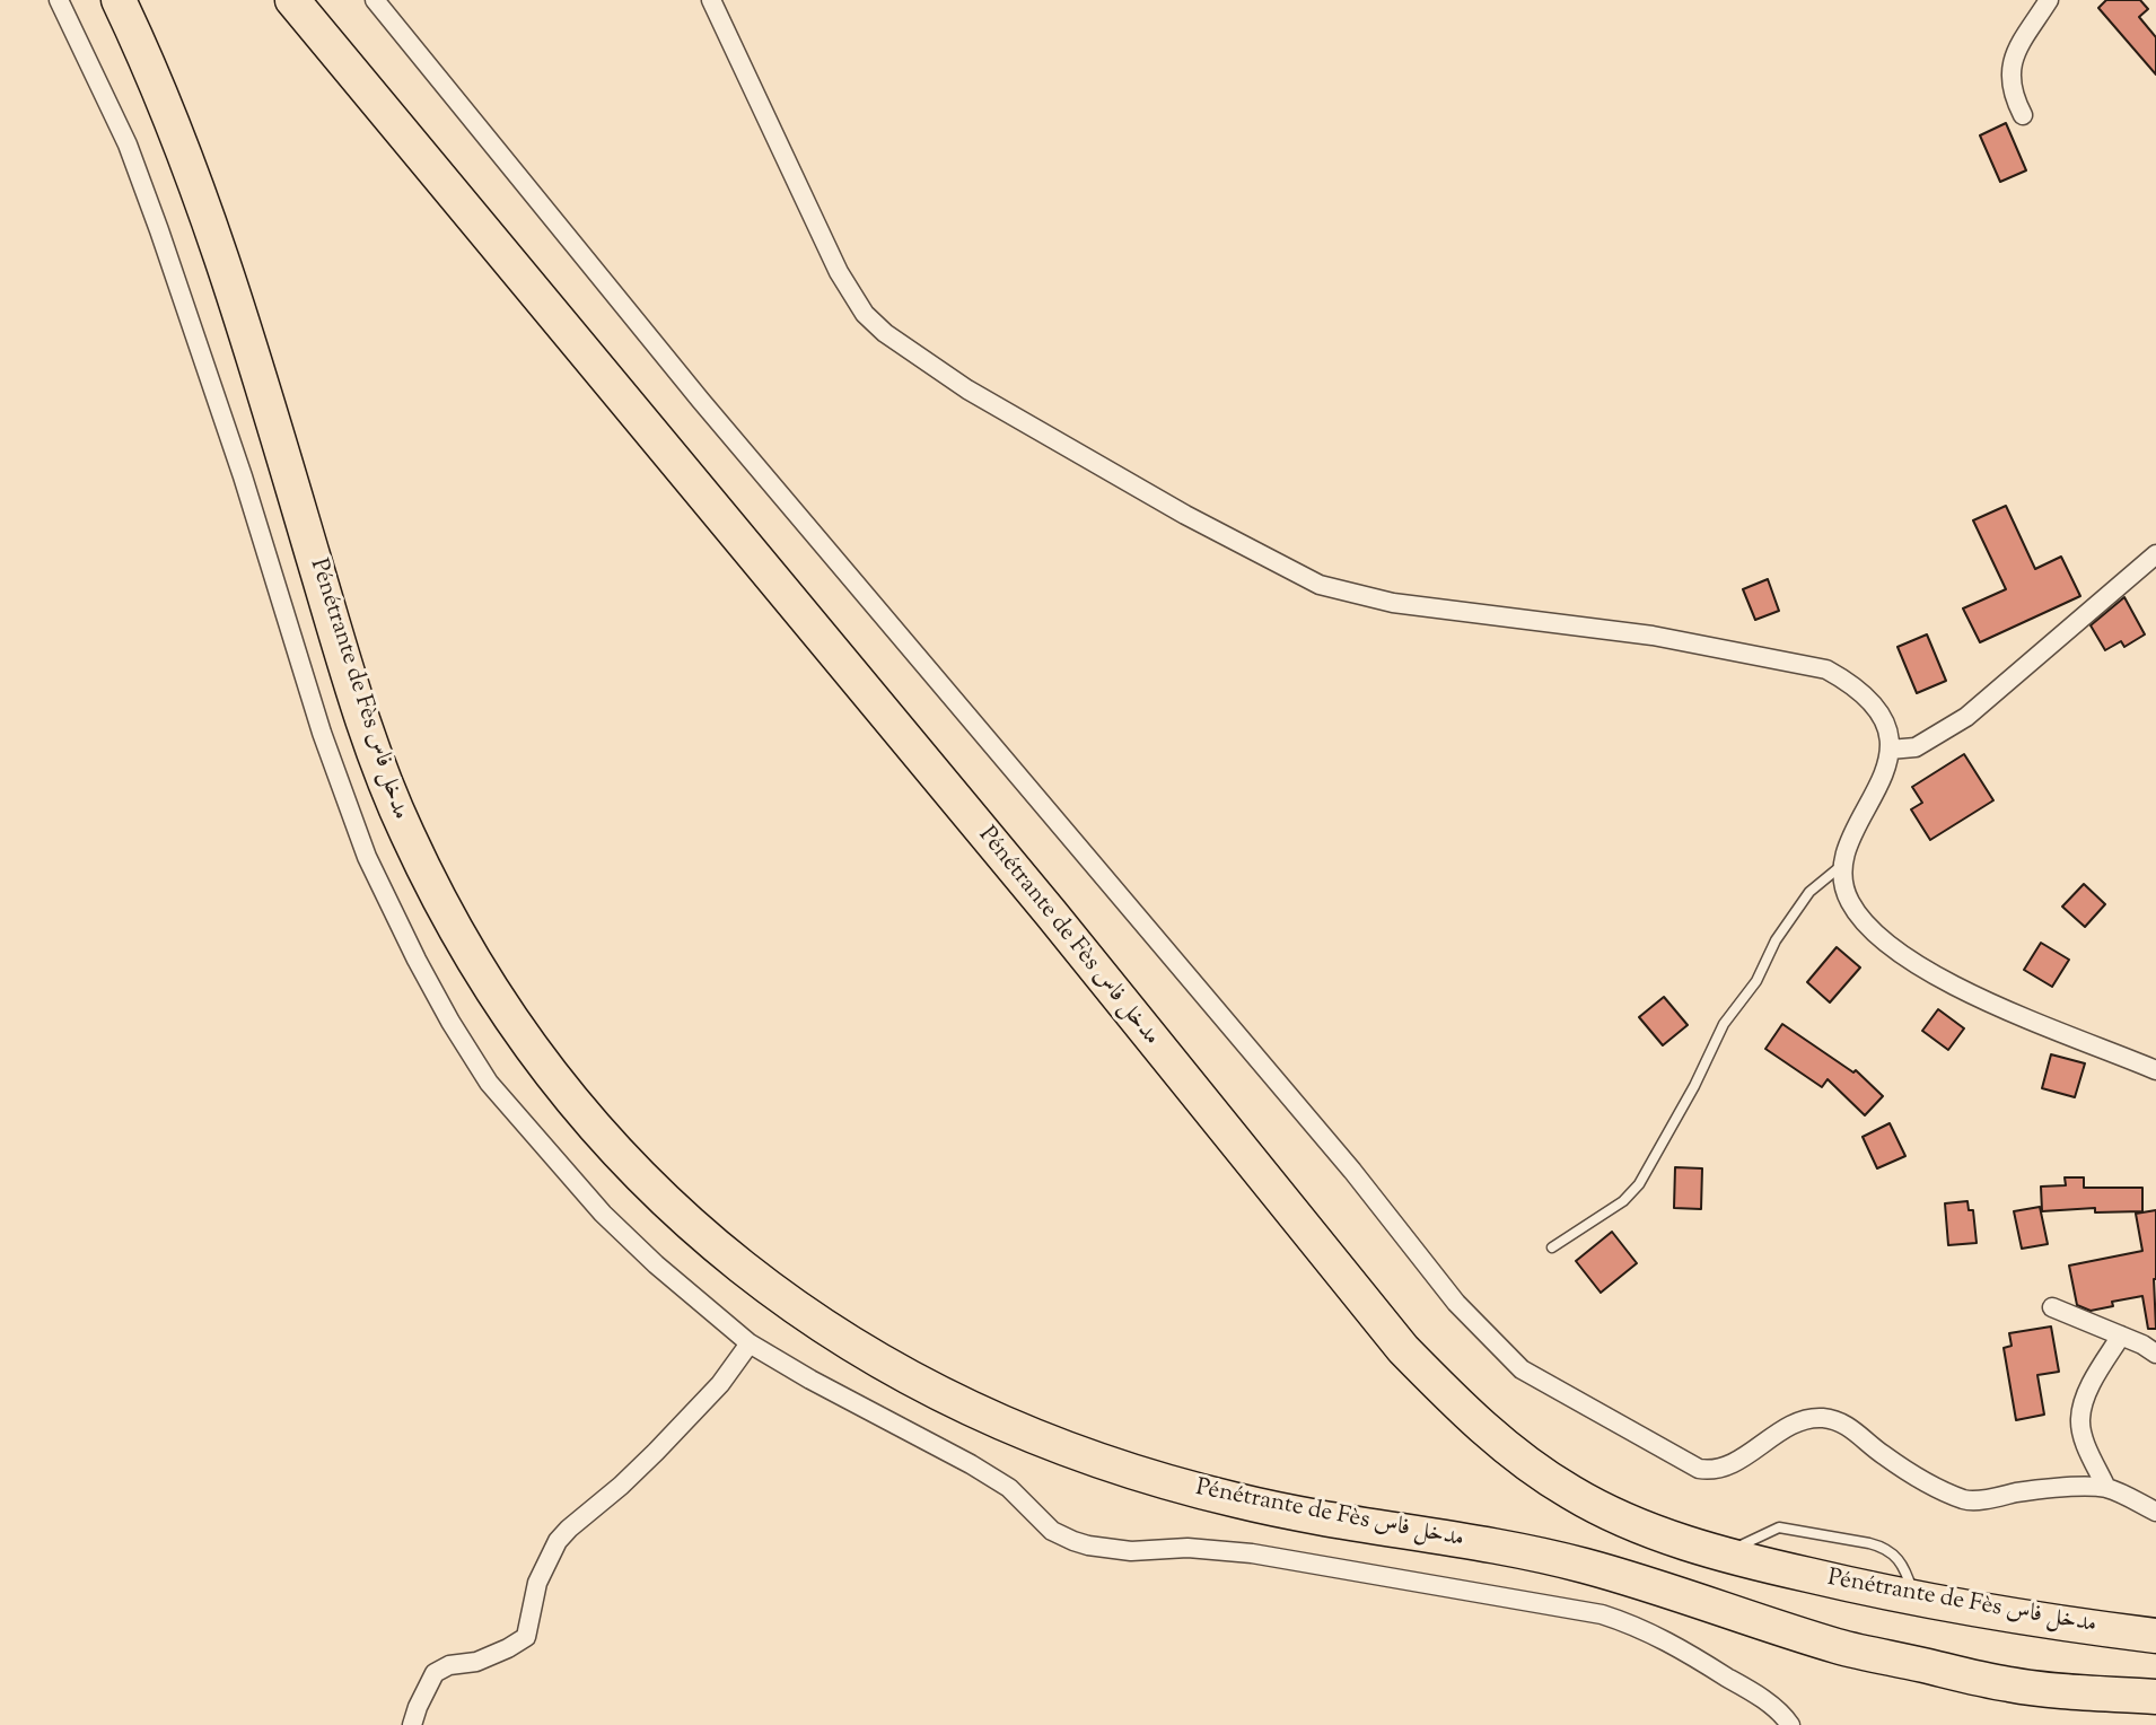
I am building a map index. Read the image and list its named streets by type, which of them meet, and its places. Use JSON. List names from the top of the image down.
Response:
{
  "streets": {
    "highway": ["Pénétrante de Fès مدخل فاس"]
  }
}
